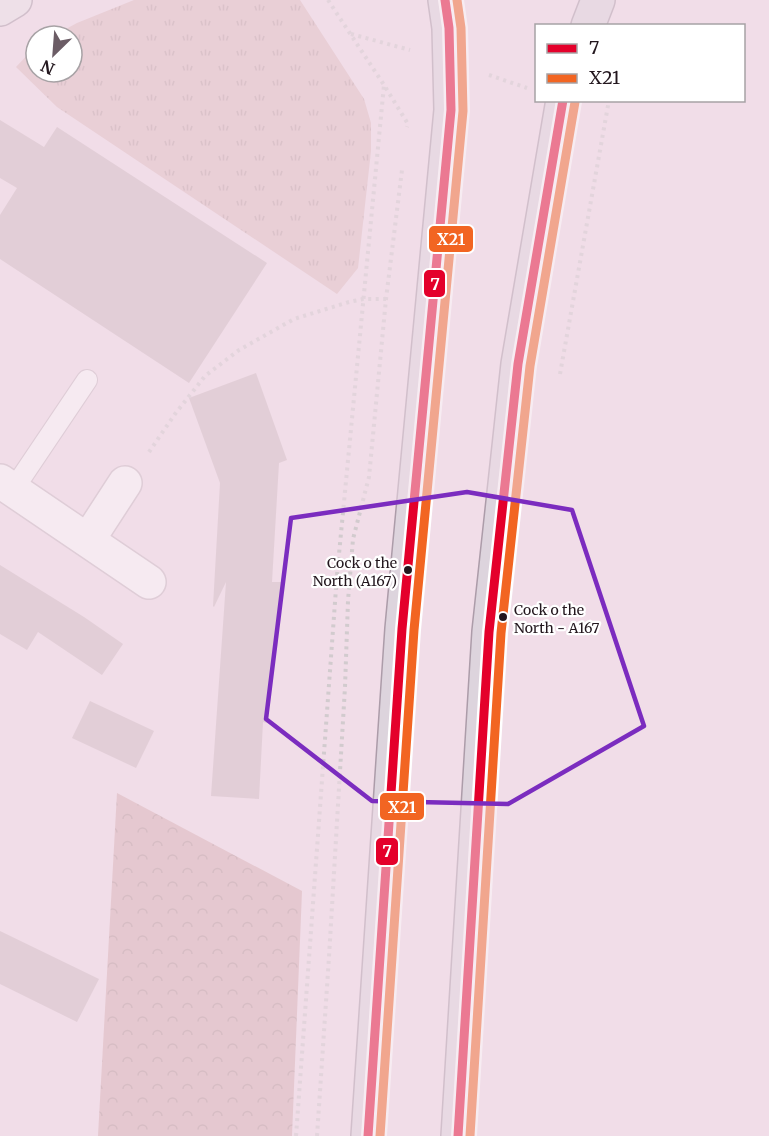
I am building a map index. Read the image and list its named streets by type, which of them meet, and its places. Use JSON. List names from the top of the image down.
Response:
{
  "places": ["Cock o the North (A167)", "Cock o the North - A167"],
  "lines": ["transit line 7", "transit line X21"],
  "legend": ["7", "X21"],
  "north": "bottom left"
}
